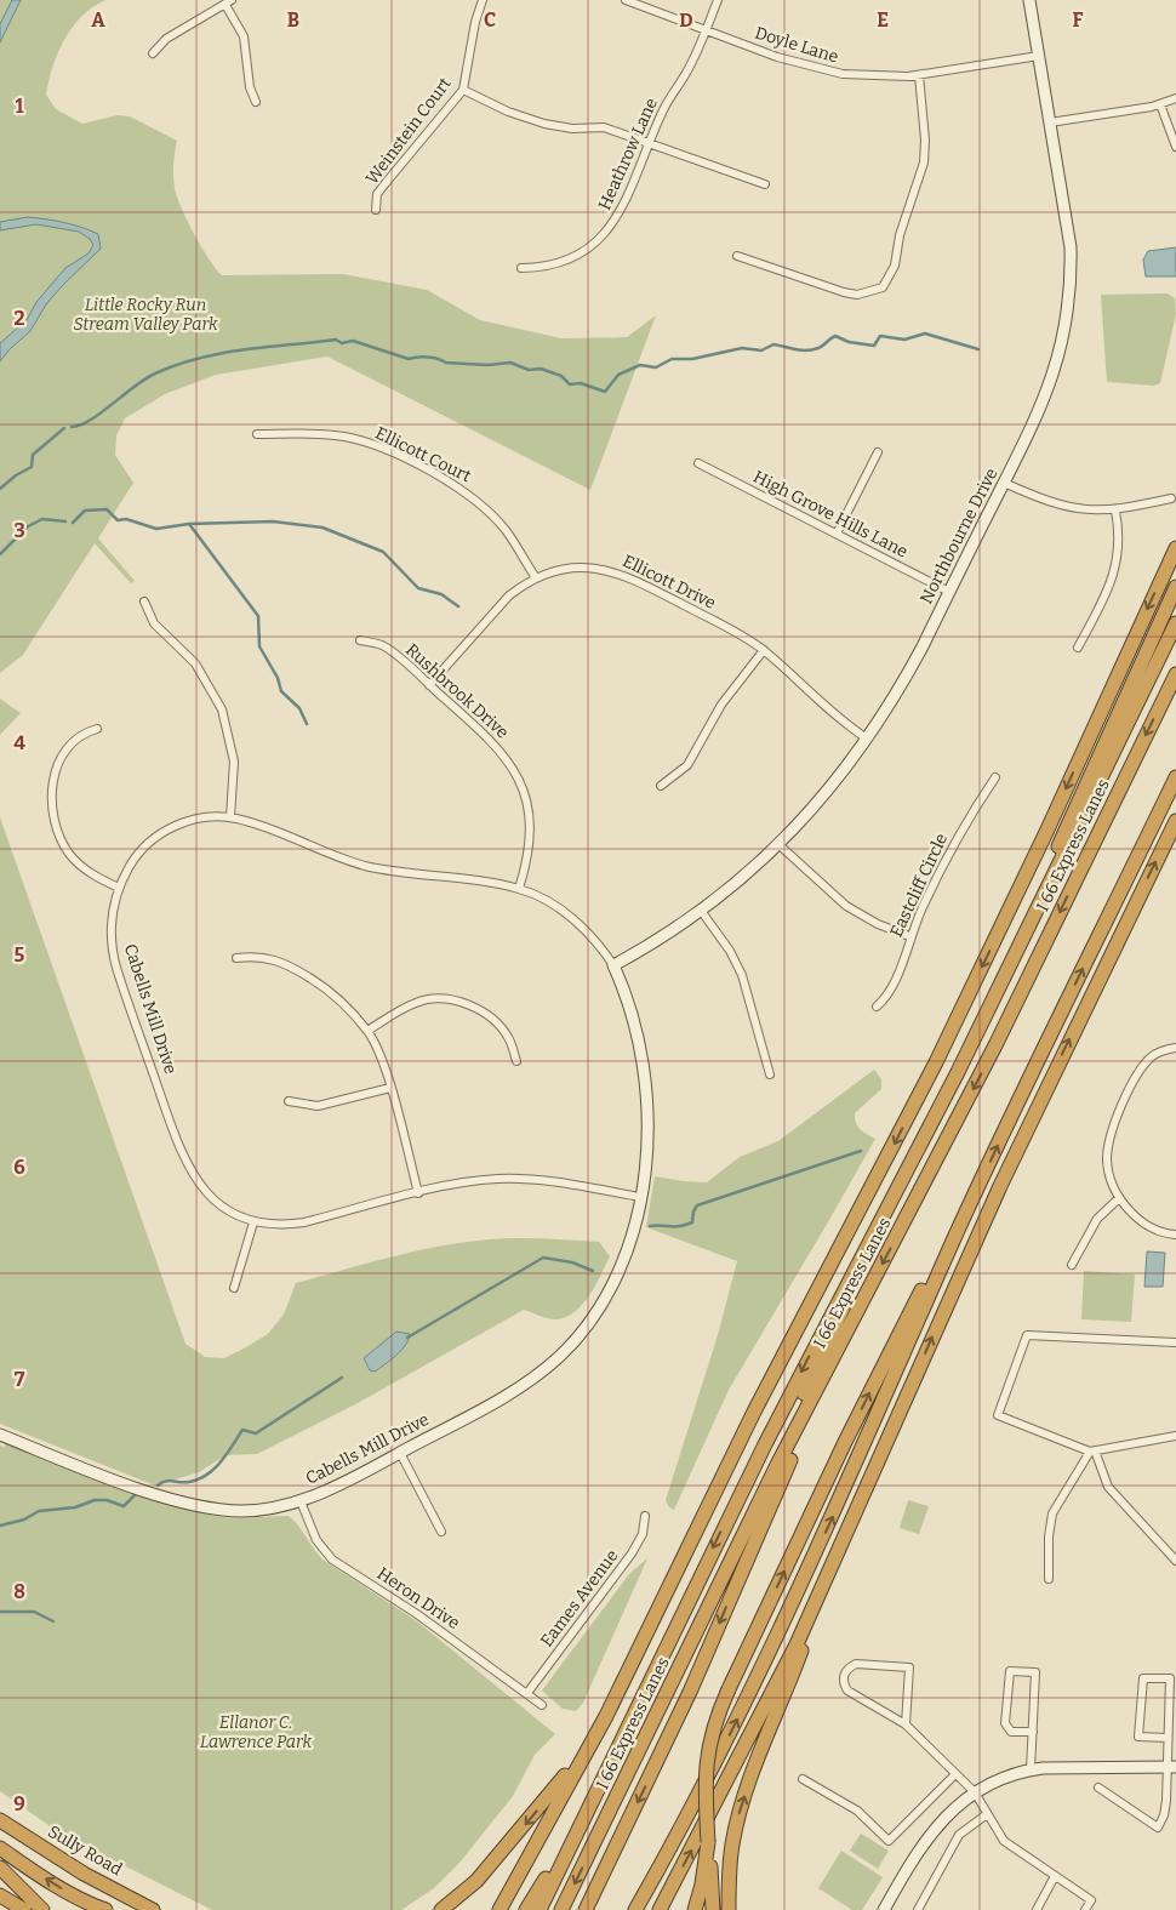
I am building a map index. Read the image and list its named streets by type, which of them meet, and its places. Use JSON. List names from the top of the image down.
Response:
{
  "streets": {
    "highway": ["I 66 Express Lanes", "Sully Road"],
    "street": [
      "Doyle Lane",
      "Weinstein Court",
      "Heathrow Lane",
      "Ellicott Court",
      "High Grove Hills Lane",
      "Northbourne Drive",
      "Ellicott Drive",
      "Rushbrook Drive",
      "Eastcliff Circle",
      "Cabells Mill Drive",
      "Heron Drive",
      "Eames Avenue"
    ]
  },
  "crossings": [
    ["Doyle Lane", "Heathrow Lane"],
    ["Doyle Lane", "Northbourne Drive"],
    ["Ellicott Court", "Ellicott Drive"],
    ["High Grove Hills Lane", "Northbourne Drive"],
    ["Northbourne Drive", "Ellicott Drive"],
    ["Northbourne Drive", "Cabells Mill Drive"],
    ["Ellicott Drive", "Rushbrook Drive"],
    ["Rushbrook Drive", "Cabells Mill Drive"],
    ["Cabells Mill Drive", "Heron Drive"],
    ["Heron Drive", "Eames Avenue"]
  ],
  "parks": ["Little Rocky Run Stream Valley Park", "Ellanor C. Lawrence Park"],
  "grid": {
    "columns": [
      "A",
      "B",
      "C",
      "D",
      "E",
      "F"
    ],
    "rows": [
      "1",
      "2",
      "3",
      "4",
      "5",
      "6",
      "7",
      "8",
      "9"
    ]
  }
}
